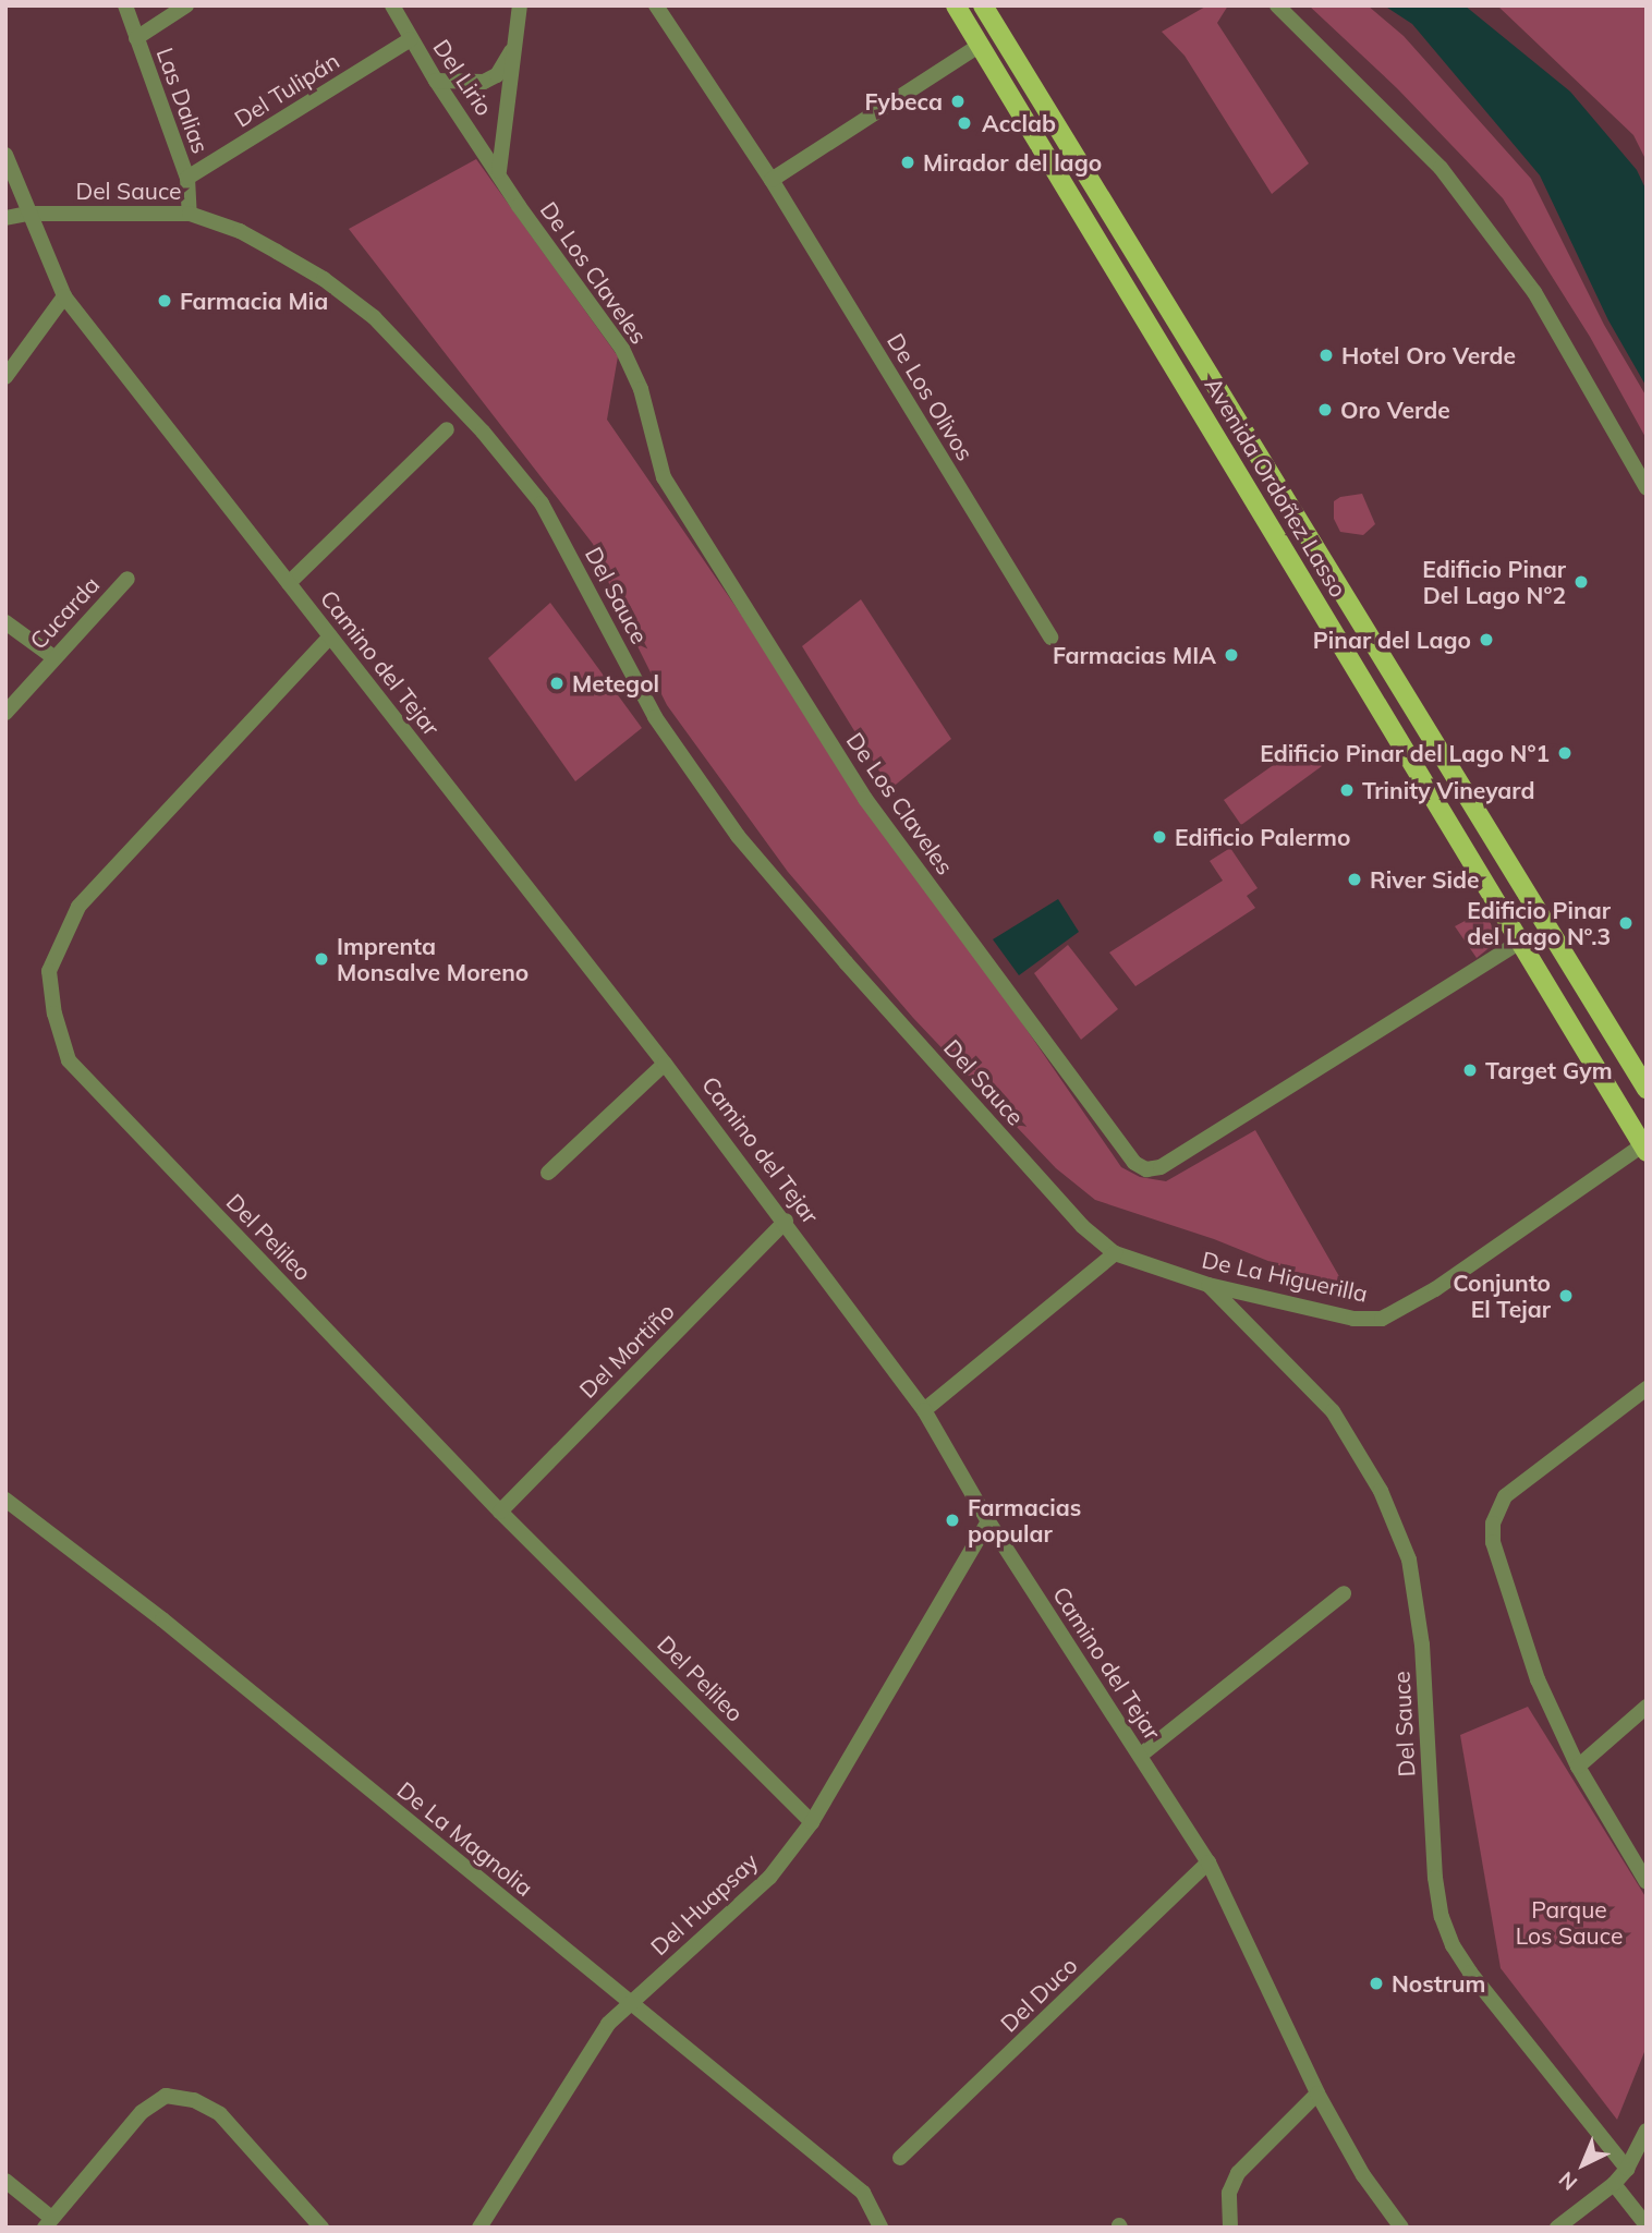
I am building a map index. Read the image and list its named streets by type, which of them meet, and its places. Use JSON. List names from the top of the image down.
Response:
{
  "streets": {
    "main road": ["Avenida Ordoñez Lasso"],
    "street": [
      "Del Lirio",
      "Del Tulipán",
      "Las Dalias",
      "Del Sauce",
      "De Los Claveles",
      "De Los Olivos",
      "Cucarda",
      "Camino del Tejar",
      "Del Pelileo",
      "De La Higuerilla",
      "Del Mortiño",
      "De La Magnolia",
      "Del Huapsay",
      "Del Duco"
    ]
  },
  "crossings": [
    ["Del Lirio", "Del Tulipán"],
    ["Del Lirio", "De Los Claveles"],
    ["Del Tulipán", "Las Dalias"],
    ["Las Dalias", "Del Sauce"],
    ["Del Sauce", "Camino del Tejar"],
    ["Del Sauce", "De La Higuerilla"],
    ["De Los Claveles", "Avenida Ordoñez Lasso"],
    ["Avenida Ordoñez Lasso", "De La Higuerilla"],
    ["Camino del Tejar", "Del Pelileo"],
    ["Camino del Tejar", "Del Mortiño"],
    ["Camino del Tejar", "Del Huapsay"],
    ["Camino del Tejar", "Del Duco"],
    ["Del Pelileo", "Del Mortiño"],
    ["Del Pelileo", "Del Huapsay"],
    ["De La Magnolia", "Del Huapsay"]
  ],
  "parks": ["Parque Los Sauce"],
  "places": [
    "Fybeca",
    "Acclab",
    "Mirador del lago",
    "Farmacia Mia",
    "Hotel Oro Verde",
    "Oro Verde",
    "Edificio Pinar Del Lago N°2",
    "Pinar del Lago",
    "Farmacias MIA",
    "Metegol",
    "Edificio Pinar del Lago N°1",
    "Trinity Vineyard",
    "Edificio Palermo",
    "River Side",
    "Edificio Pinar del Lago Nº.3",
    "Imprenta Monsalve Moreno",
    "Target Gym",
    "Conjunto El Tejar",
    "Farmacias popular",
    "Nostrum"
  ],
  "north": "bottom left"
}
